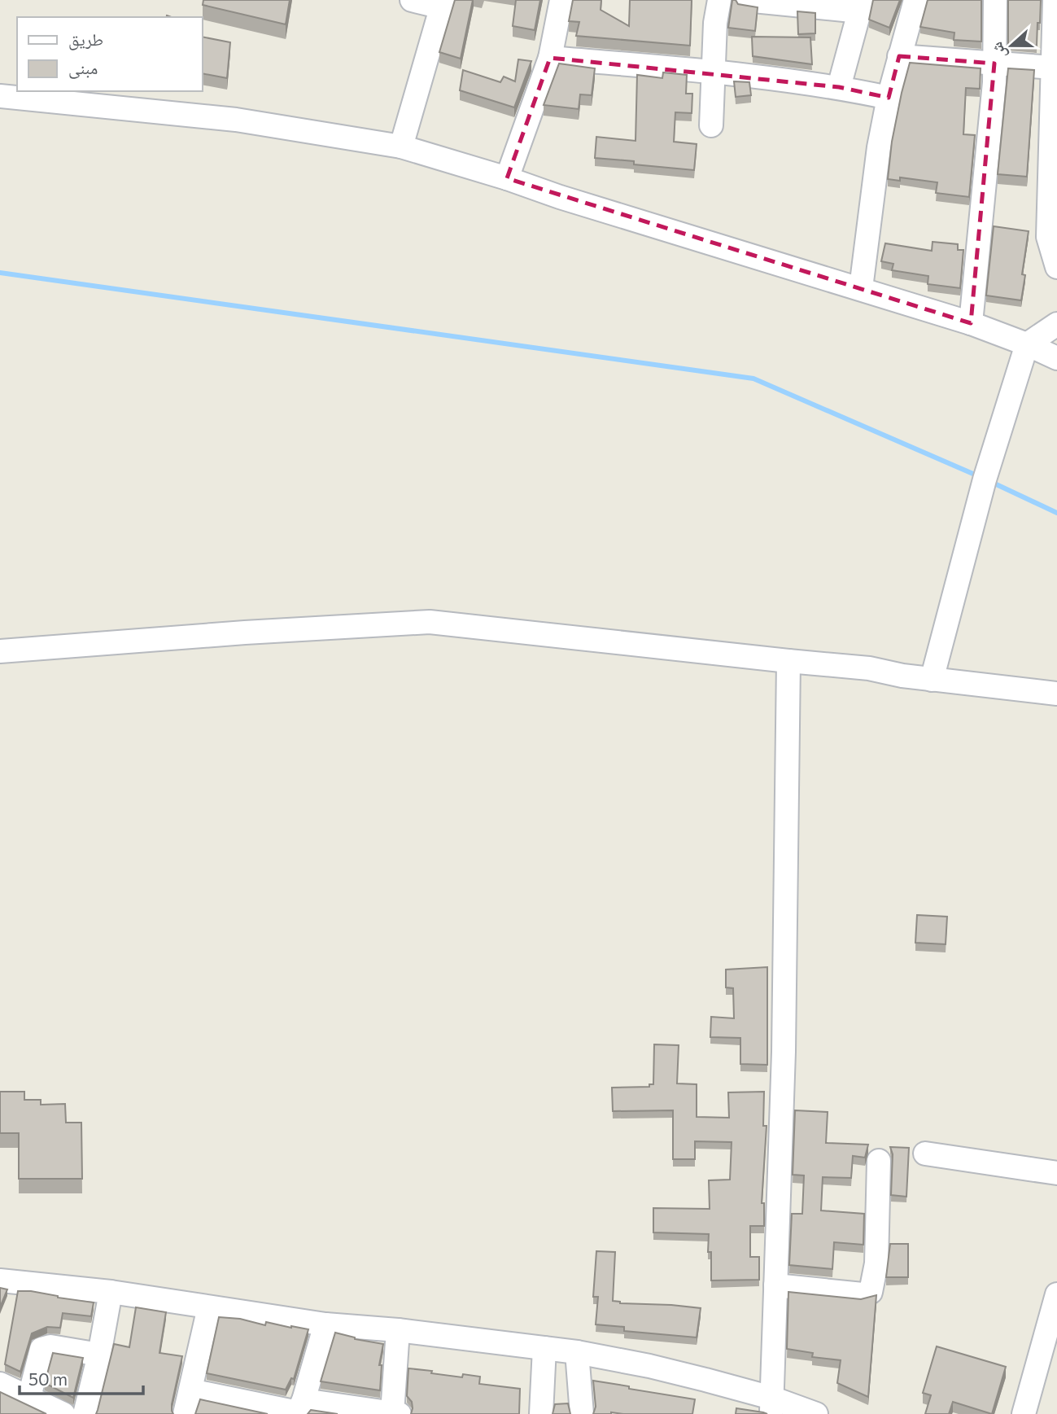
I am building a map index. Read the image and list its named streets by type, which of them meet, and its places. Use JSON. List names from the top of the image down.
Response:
{
  "legend": ["طريق", "مبنى"],
  "scale_bar": "50 m",
  "north": "left"
}
